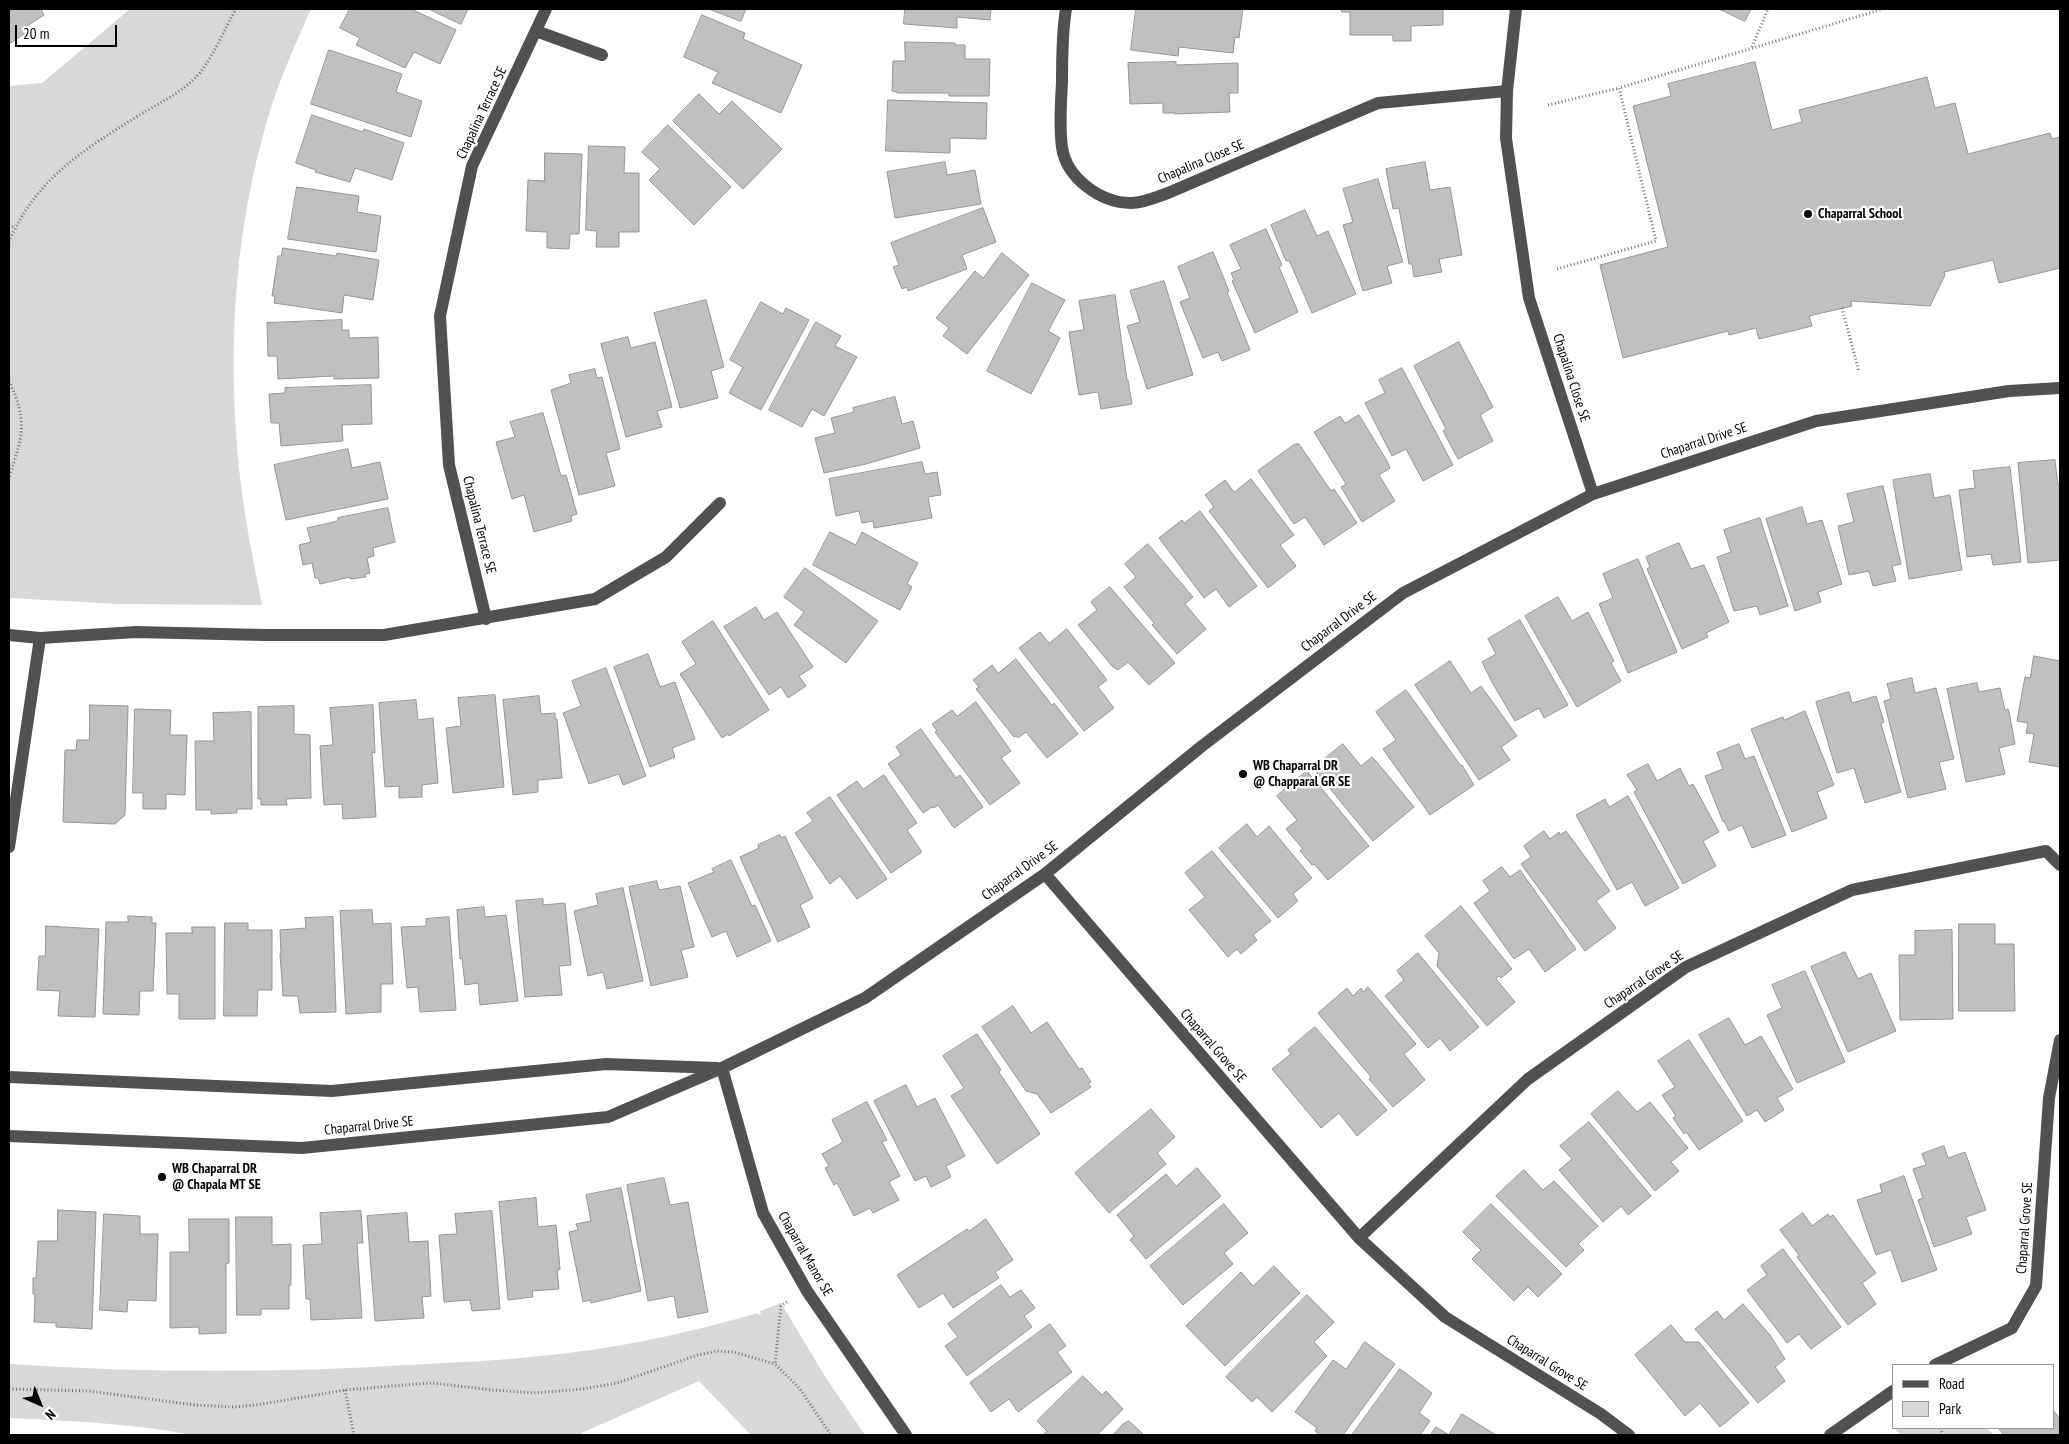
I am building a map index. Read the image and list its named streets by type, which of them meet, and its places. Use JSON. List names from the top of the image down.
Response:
{
  "streets": {
    "street": [
      "Chapalina Terrace SE",
      "Chapalina Close SE",
      "Chaparral Drive SE",
      "Chaparral Grove SE",
      "Chaparral Manor SE"
    ]
  },
  "crossings": [
    ["Chapalina Close SE", "Chaparral Drive SE"],
    ["Chaparral Drive SE", "Chaparral Grove SE"],
    ["Chaparral Drive SE", "Chaparral Manor SE"]
  ],
  "places": ["Chaparral School", "WB Chaparral DR @ Chapparal GR SE", "WB Chaparral DR @ Chapala MT SE"],
  "legend": ["Road", "Park"],
  "scale_bar": "20 m",
  "north": "bottom right"
}
